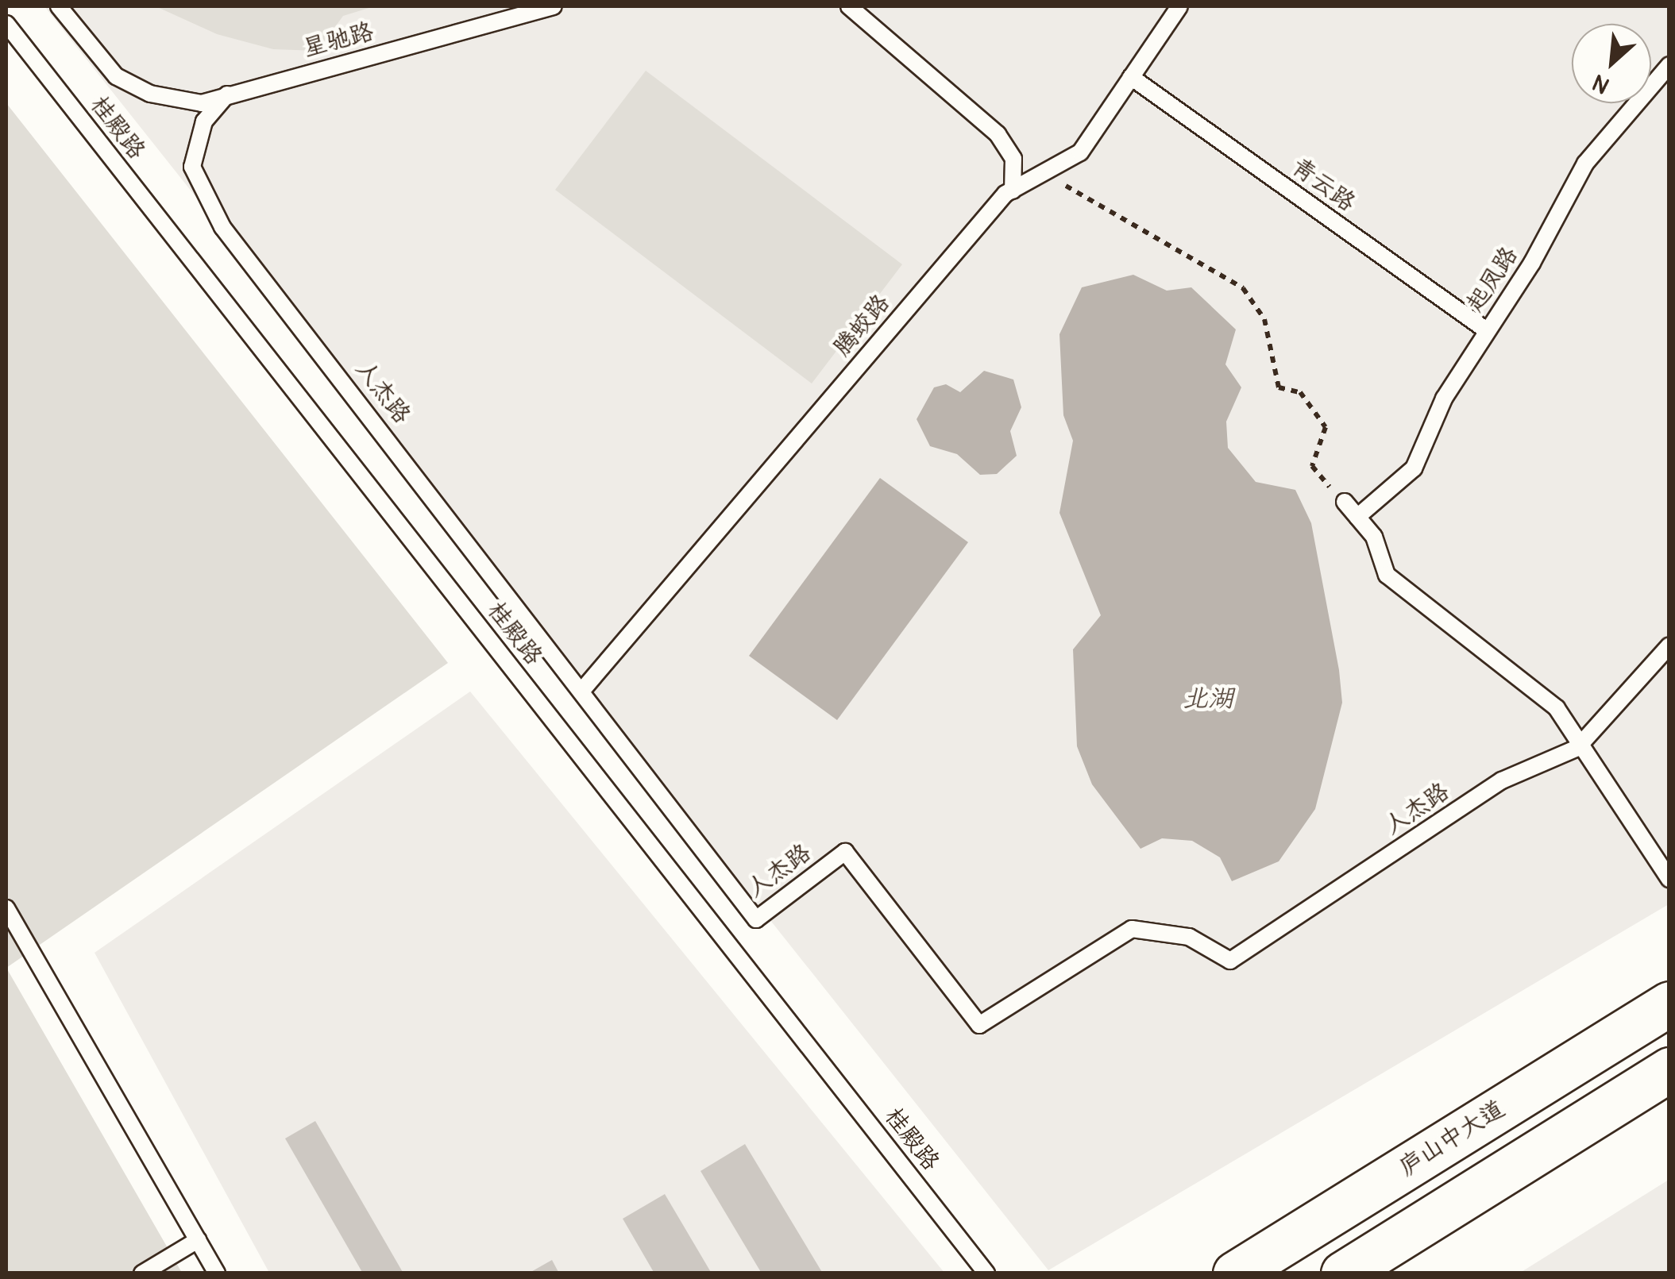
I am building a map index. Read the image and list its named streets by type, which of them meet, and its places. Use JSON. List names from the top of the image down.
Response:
{
  "streets": {
    "highway": ["庐山中大道"],
    "lane": [
      "星驰路",
      "桂殿路",
      "青云路",
      "起凤路",
      "腾蛟路",
      "人杰路"
    ]
  },
  "crossings": [
    ["星驰路", "人杰路"],
    ["青云路", "起凤路"],
    ["青云路", "腾蛟路"],
    ["腾蛟路", "人杰路"]
  ],
  "water": ["北湖"],
  "north": "bottom left"
}
